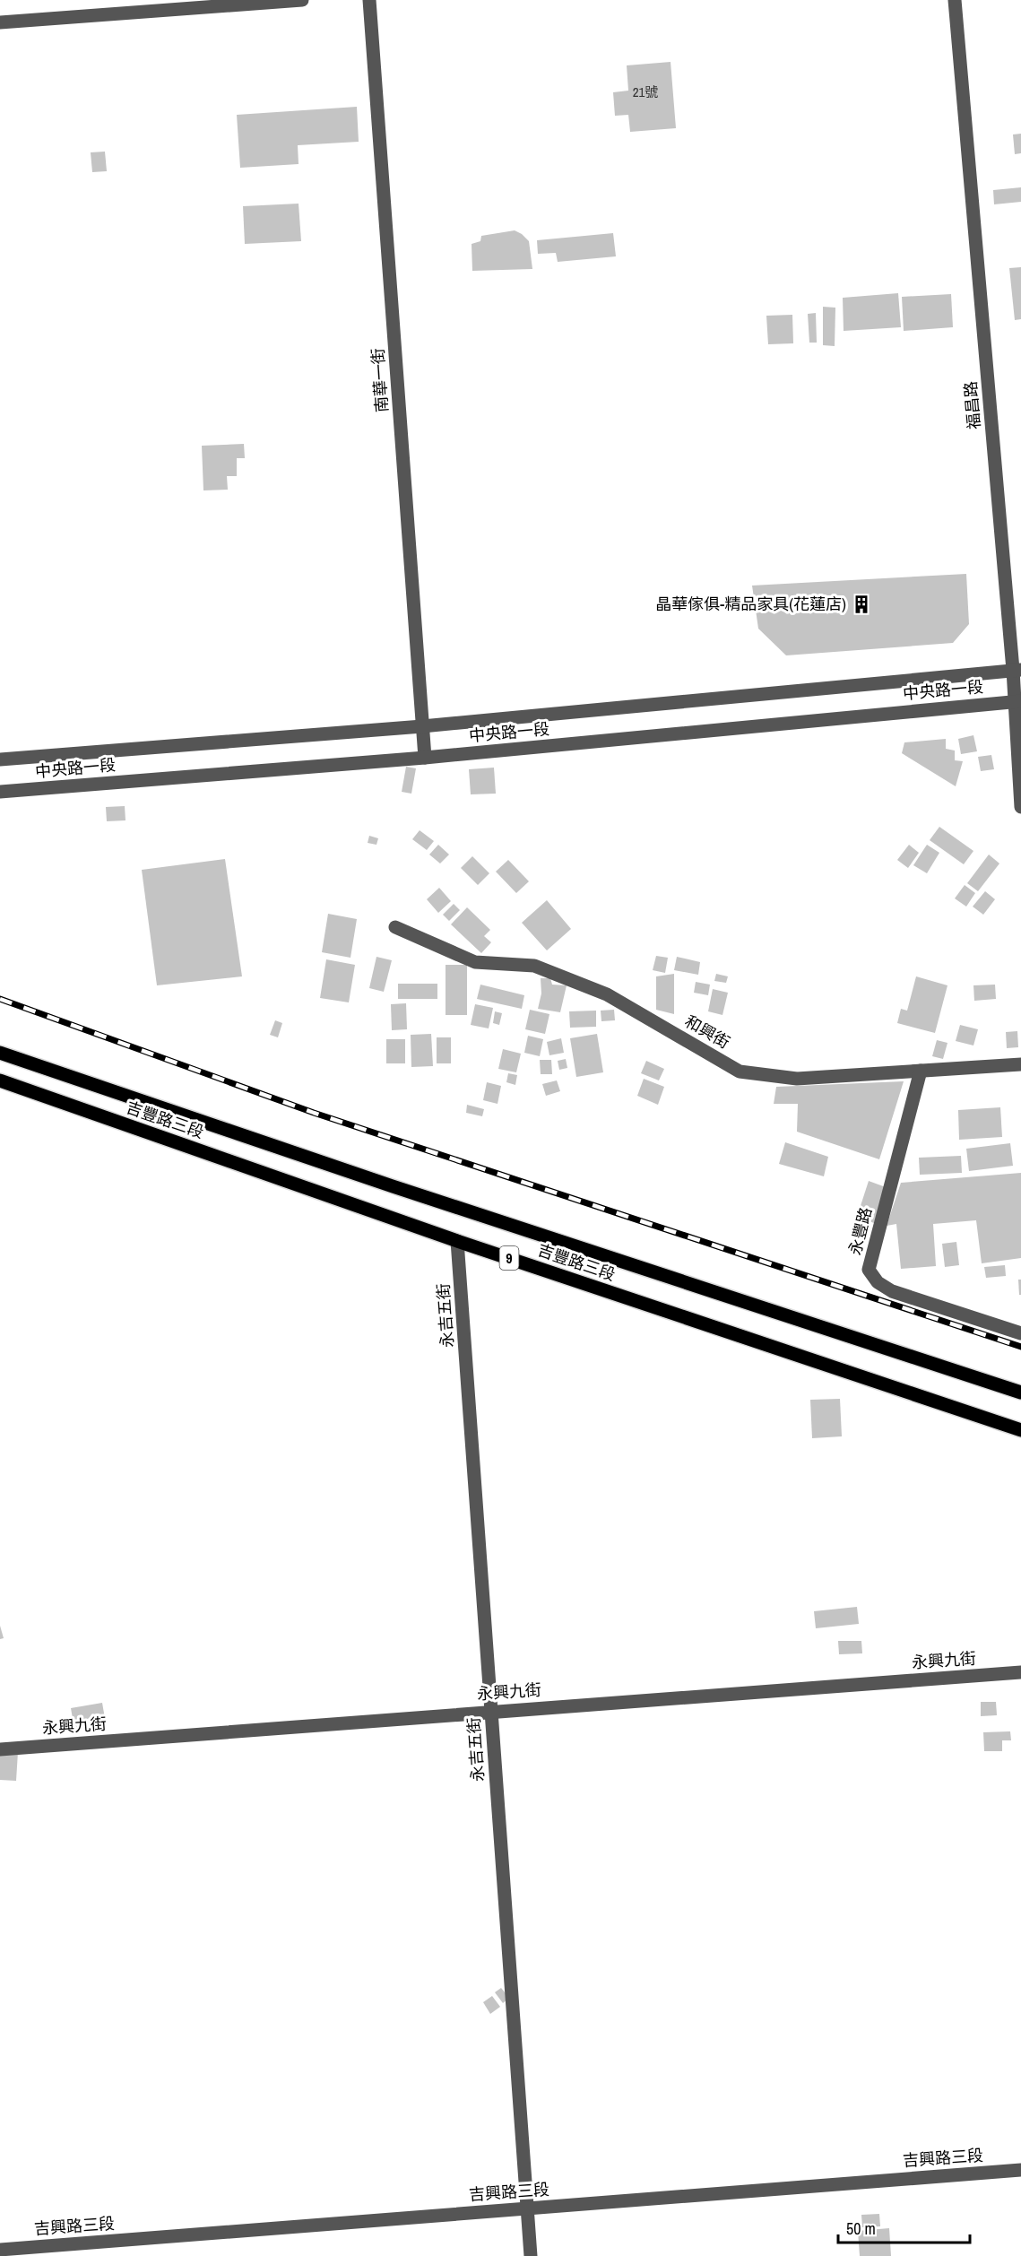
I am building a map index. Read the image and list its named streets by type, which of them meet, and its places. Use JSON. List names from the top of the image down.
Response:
{
  "streets": {
    "main road": ["吉豐路三段", "9"],
    "street": [
      "南華一街",
      "福昌路",
      "中央路一段",
      "和興街",
      "永豐路",
      "永吉五街",
      "永興九街",
      "吉興路三段"
    ]
  },
  "crossings": [
    ["南華一街", "中央路一段"],
    ["福昌路", "中央路一段"],
    ["和興街", "永豐路"],
    ["吉豐路三段", "永吉五街"],
    ["永吉五街", "永興九街"],
    ["永吉五街", "吉興路三段"]
  ],
  "places": {
    "building": ["晶華傢俱-精品家具(花蓮店)"]
  },
  "house_numbers": ["21號"],
  "scale_bar": "50 m"
}
